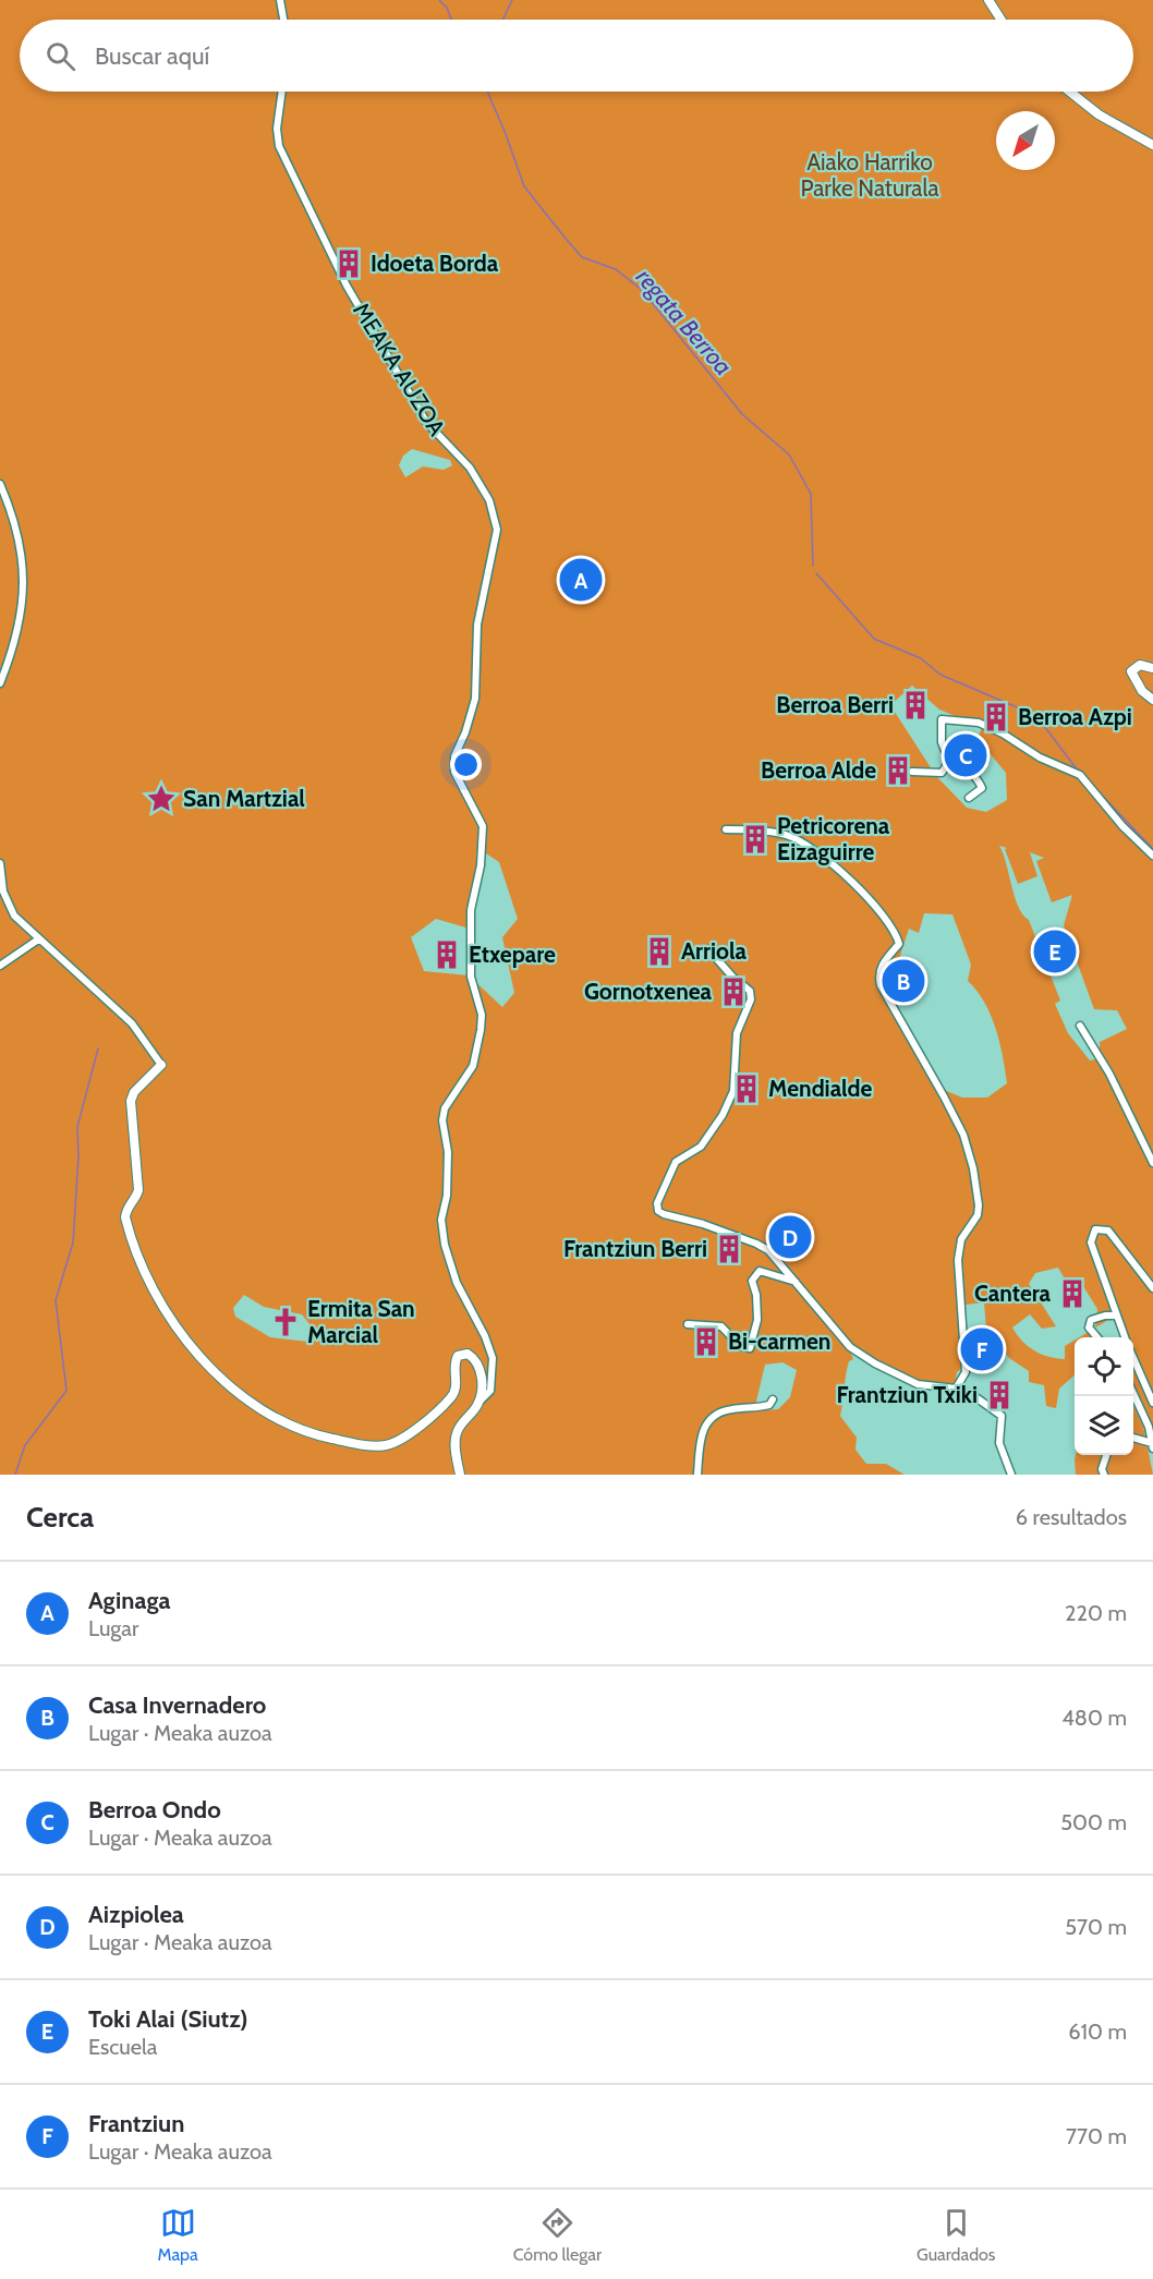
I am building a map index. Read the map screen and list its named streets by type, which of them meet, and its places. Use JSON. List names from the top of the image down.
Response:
{
  "streets": {
    "street": ["MEAKA AUZOA"]
  },
  "water": ["regata Berroa"],
  "parks": ["Aiako Harriko Parke Naturala"],
  "places": {
    "building": [
      "Idoeta Borda",
      "Berroa Berri",
      "Berroa Azpi",
      "Berroa Alde",
      "Petricorena Eizaguirre",
      "Arriola",
      "Etxepare",
      "Gornotxenea",
      "Mendialde",
      "Frantziun Berri",
      "Cantera",
      "Bi-carmen",
      "Frantziun Txiki"
    ],
    "place": ["San Martzial"],
    "church": ["Ermita San Marcial"]
  },
  "north": "bottom left",
  "page": {
    "search": "Buscar aquí",
    "pins": [
      "A",
      "C",
      "E",
      "B",
      "D",
      "F"
    ],
    "heading": ["Cerca", "6 resultados"],
    "list": [
      {
        "mark": "A",
        "name": "Aginaga",
        "note": "Lugar",
        "value": "220 m"
      },
      {
        "mark": "B",
        "name": "Casa Invernadero",
        "note": "Lugar · Meaka auzoa",
        "value": "480 m"
      },
      {
        "mark": "C",
        "name": "Berroa Ondo",
        "note": "Lugar · Meaka auzoa",
        "value": "500 m"
      },
      {
        "mark": "D",
        "name": "Aizpiolea",
        "note": "Lugar · Meaka auzoa",
        "value": "570 m"
      },
      {
        "mark": "E",
        "name": "Toki Alai (Siutz)",
        "note": "Escuela",
        "value": "610 m"
      },
      {
        "mark": "F",
        "name": "Frantziun",
        "note": "Lugar · Meaka auzoa",
        "value": "770 m"
      }
    ],
    "nav": ["Mapa", "Cómo llegar", "Guardados"]
  }
}
